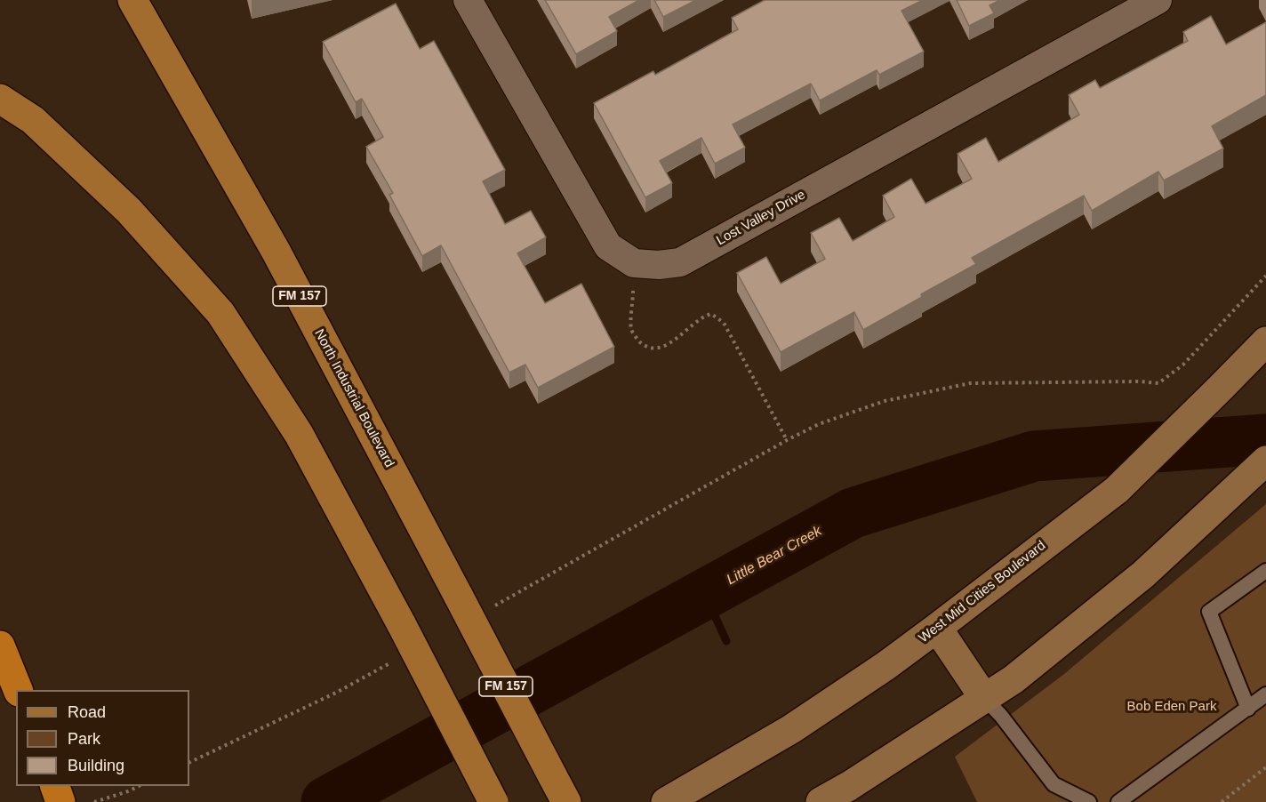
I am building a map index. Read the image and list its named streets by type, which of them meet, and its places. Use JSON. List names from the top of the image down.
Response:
{
  "streets": {
    "main road": ["FM 157", "North Industrial Boulevard", "West Mid Cities Boulevard"],
    "street": ["Lost Valley Drive"]
  },
  "water": ["Little Bear Creek"],
  "parks": ["Bob Eden Park"],
  "legend": ["Road", "Park", "Building"]
}
